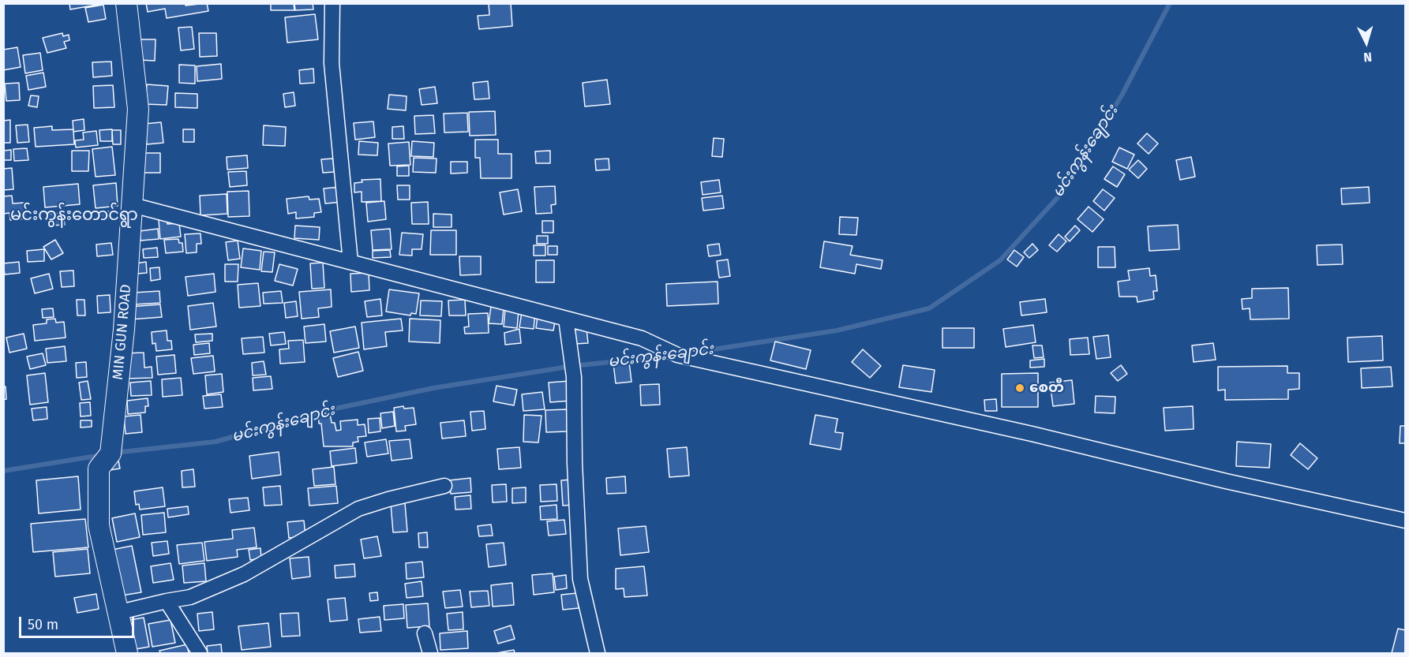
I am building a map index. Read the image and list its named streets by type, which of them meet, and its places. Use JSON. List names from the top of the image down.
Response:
{
  "streets": {
    "street": ["MIN GUN ROAD"]
  },
  "districts": ["မင်းကွန်းတောင်ရွာ"],
  "water": ["မင်းကွန်းချောင်း"],
  "places": ["စေတီ"],
  "scale_bar": "50 m",
  "north": "bottom"
}
